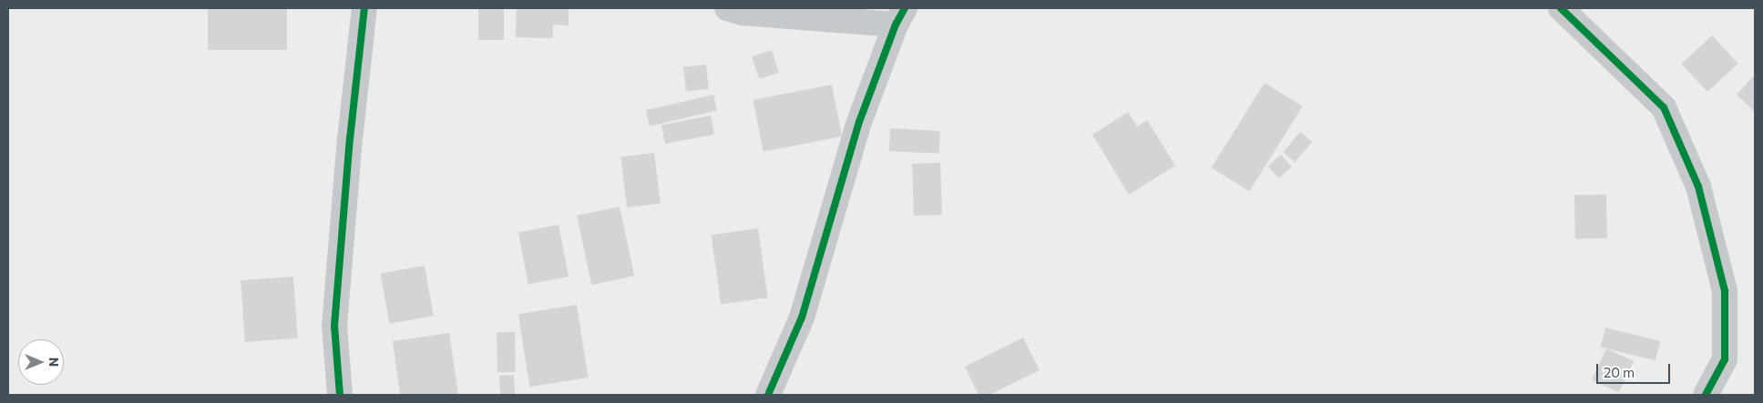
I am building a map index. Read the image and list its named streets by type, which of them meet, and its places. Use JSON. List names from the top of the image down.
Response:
{
  "scale_bar": "20 m",
  "north": "right"
}
